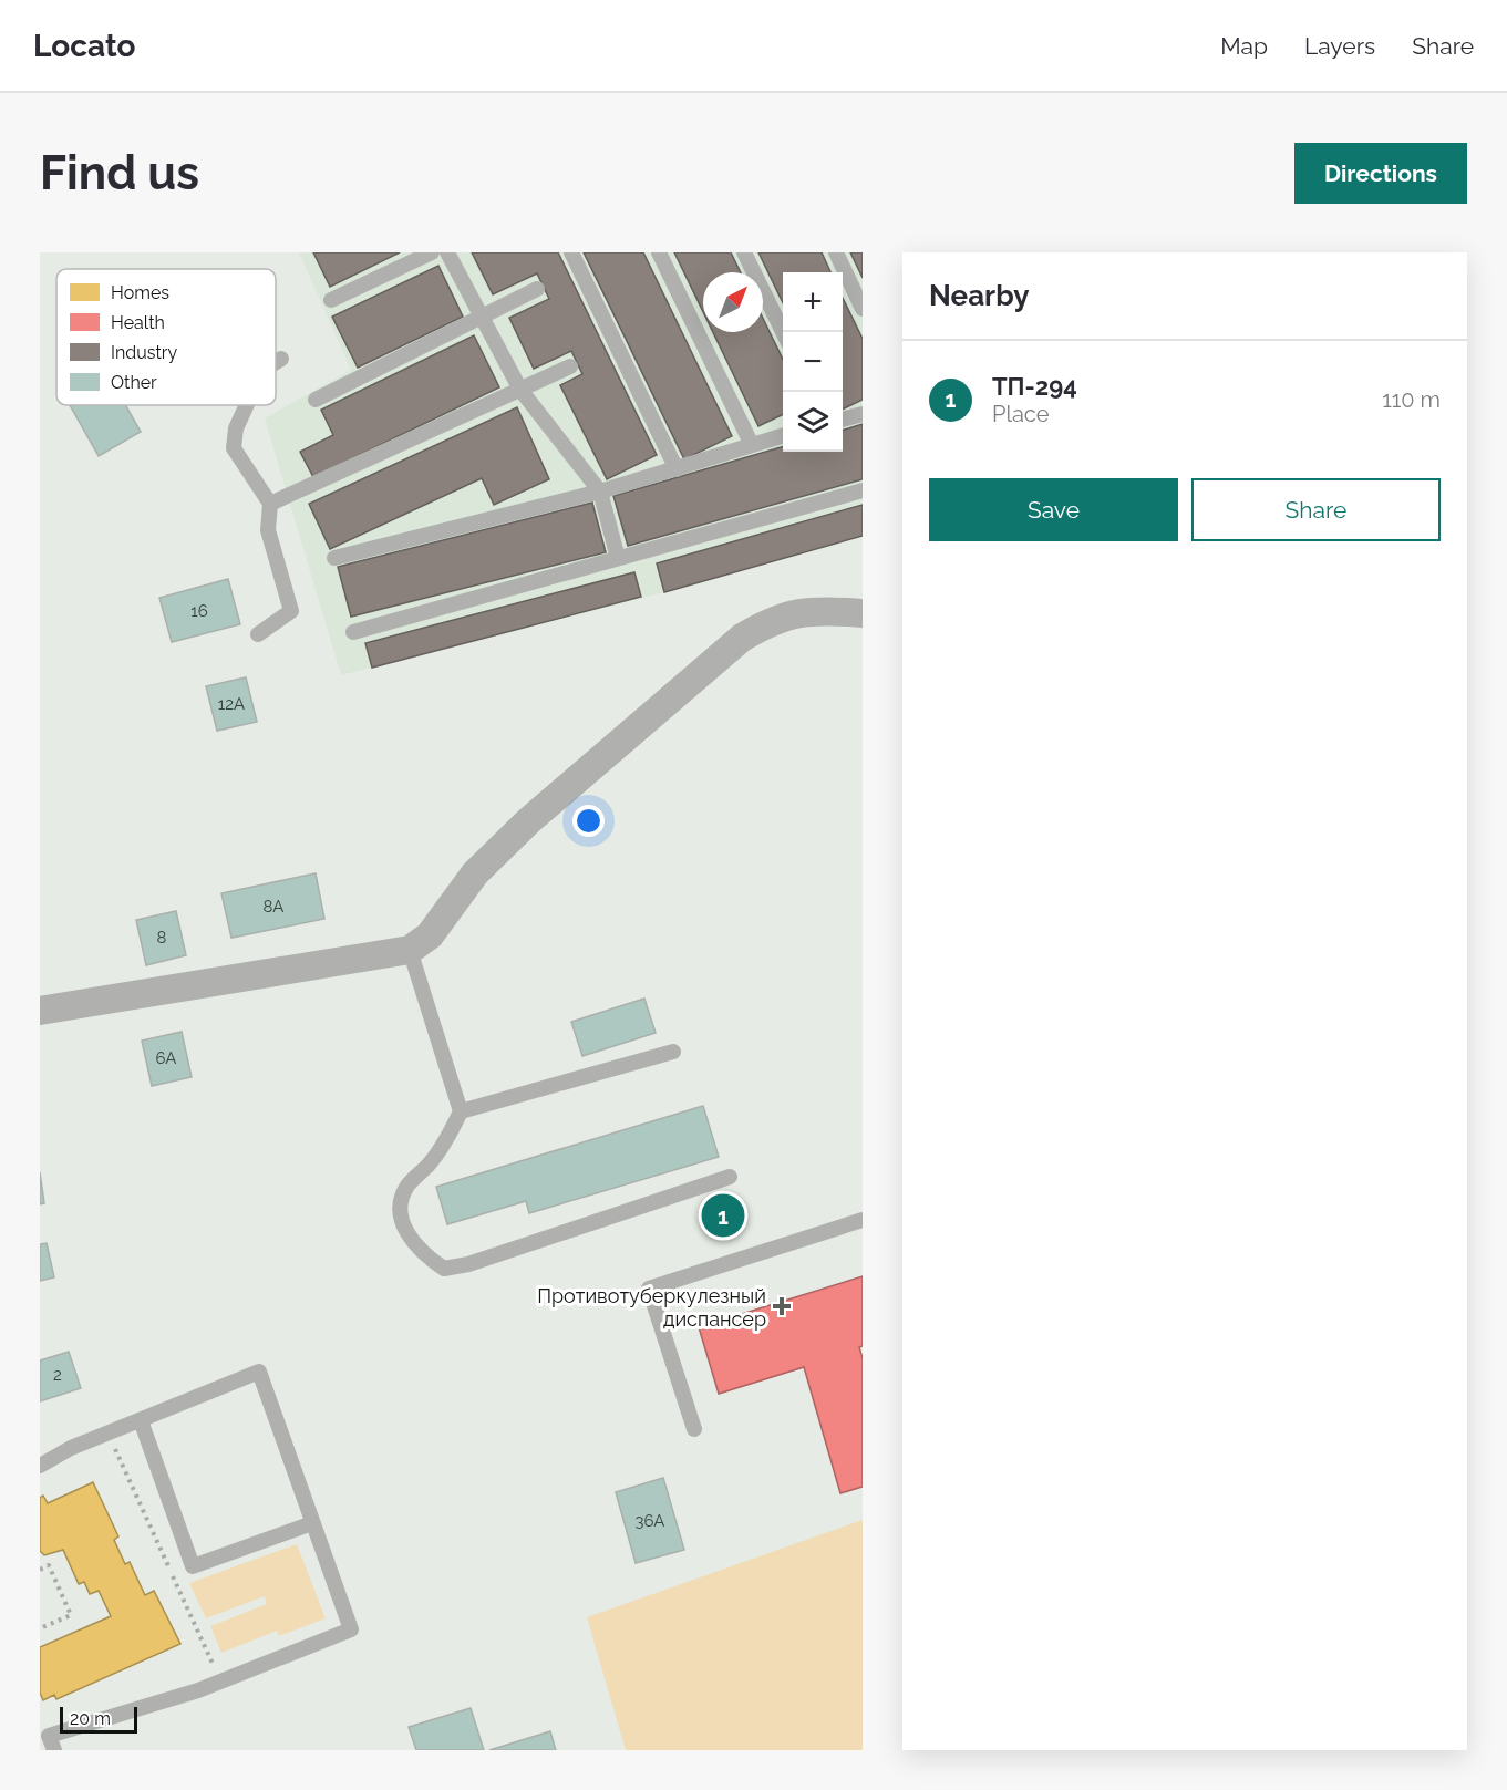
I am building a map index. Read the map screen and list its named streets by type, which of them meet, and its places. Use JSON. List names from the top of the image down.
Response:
{
  "places": {
    "health": ["Противотуберкулезный диспансер"]
  },
  "house_numbers": [
    "16",
    "12А",
    "8А",
    "8",
    "6А",
    "2",
    "36А"
  ],
  "legend": [
    "Homes",
    "Health",
    "Industry",
    "Other"
  ],
  "scale_bar": "20 m",
  "north": "top right",
  "page": {
    "header": "Locato",
    "nav": ["Map", "Layers", "Share"],
    "buttons": [
      "Directions",
      ["Save", "Share"]
    ],
    "title": "Find us",
    "heading": "Nearby",
    "map_buttons": ["+", "−"],
    "list": [
      {
        "mark": "1",
        "name": "ТП-294",
        "note": "Place",
        "value": "110 m"
      }
    ],
    "pins": "1",
    "scale": "20 m"
  }
}
